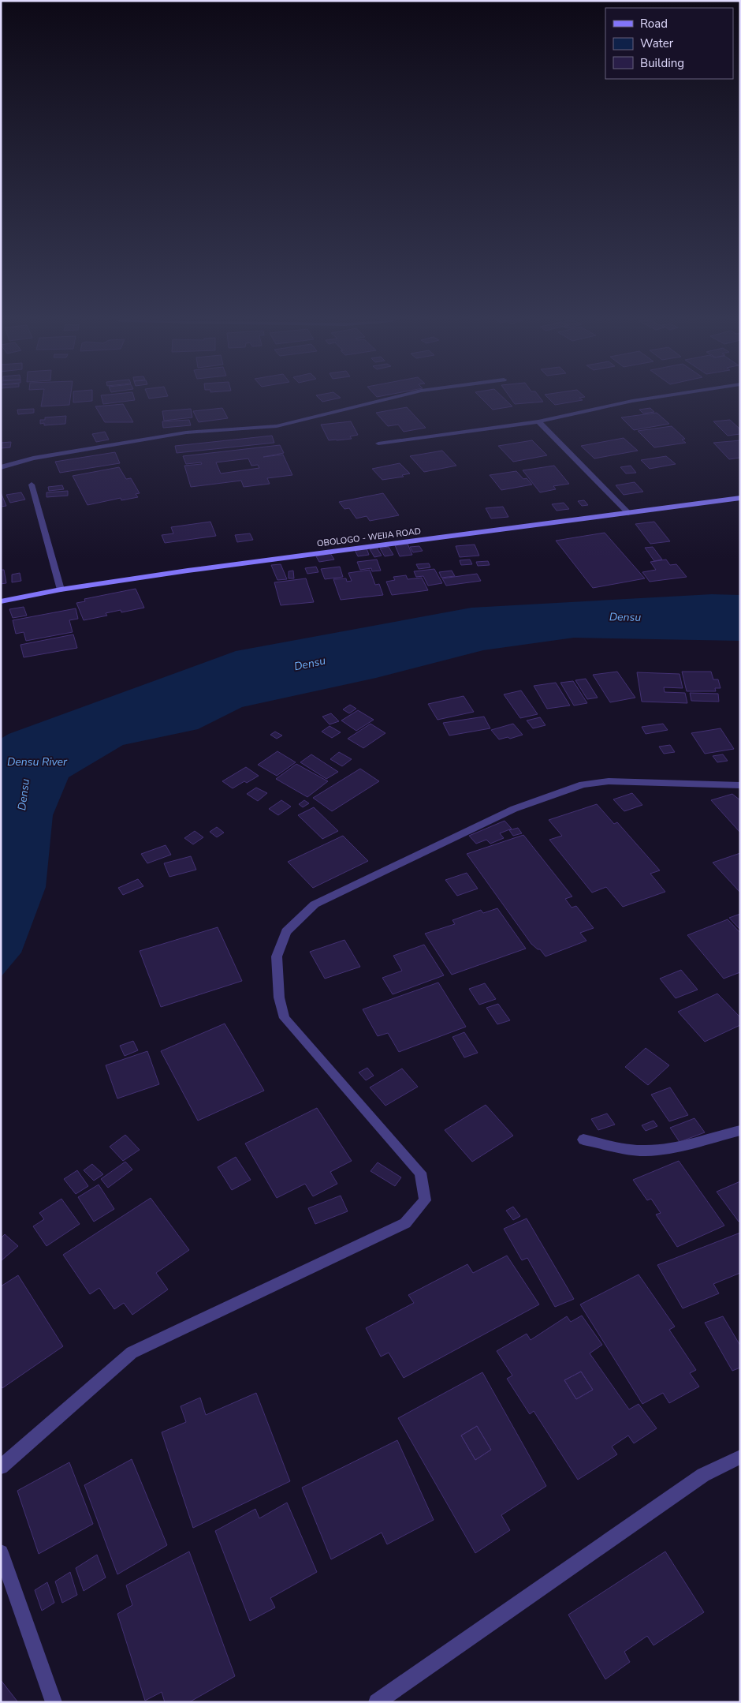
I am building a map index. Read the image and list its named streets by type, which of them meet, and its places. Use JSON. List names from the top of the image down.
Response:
{
  "streets": {
    "street": ["OBOLOGO - WEIJA ROAD"]
  },
  "water": ["Densu", "Densu River"],
  "legend": ["Road", "Water", "Building"]
}
